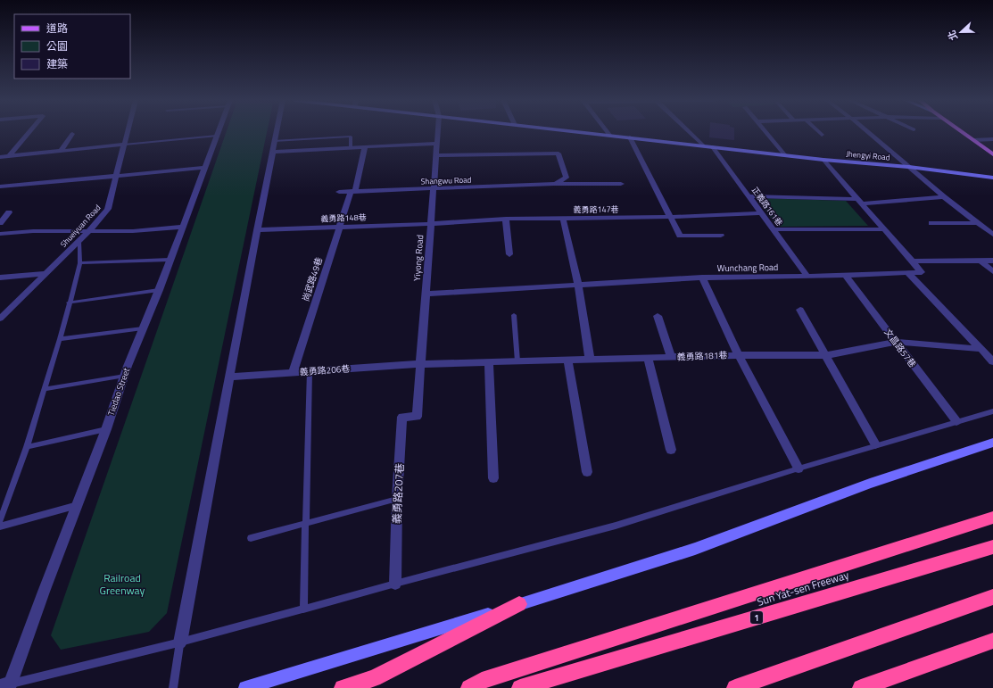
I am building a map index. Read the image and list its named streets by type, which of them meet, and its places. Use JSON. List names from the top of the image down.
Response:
{
  "streets": {
    "highway": ["Sun Yat-sen Freeway", "1"],
    "street": [
      "Jhengyi Road",
      "Shangwu Road",
      "正義路161巷",
      "義勇路147巷",
      "義勇路148巷",
      "Shueiyuan Road",
      "Yiyong Road",
      "Wunchang Road",
      "尚武路49巷",
      "文昌路57巷",
      "義勇路181巷",
      "義勇路206巷",
      "Tiedao Street",
      "義勇路207巷"
    ]
  },
  "crossings": [
    ["Jhengyi Road", "正義路161巷"],
    ["Jhengyi Road", "Wunchang Road"],
    ["Shangwu Road", "Yiyong Road"],
    ["Shangwu Road", "尚武路49巷"],
    ["正義路161巷", "義勇路147巷"],
    ["正義路161巷", "Wunchang Road"],
    ["義勇路147巷", "義勇路148巷"],
    ["義勇路147巷", "Yiyong Road"],
    ["義勇路148巷", "Yiyong Road"],
    ["義勇路148巷", "尚武路49巷"],
    ["Yiyong Road", "Wunchang Road"],
    ["Yiyong Road", "義勇路181巷"],
    ["Yiyong Road", "義勇路206巷"],
    ["Yiyong Road", "義勇路207巷"],
    ["Wunchang Road", "文昌路57巷"],
    ["尚武路49巷", "義勇路206巷"],
    ["文昌路57巷", "義勇路181巷"],
    ["義勇路181巷", "義勇路206巷"]
  ],
  "parks": ["Railroad Greenway"],
  "legend": ["道路", "公園", "建築"],
  "north": "left"
}
